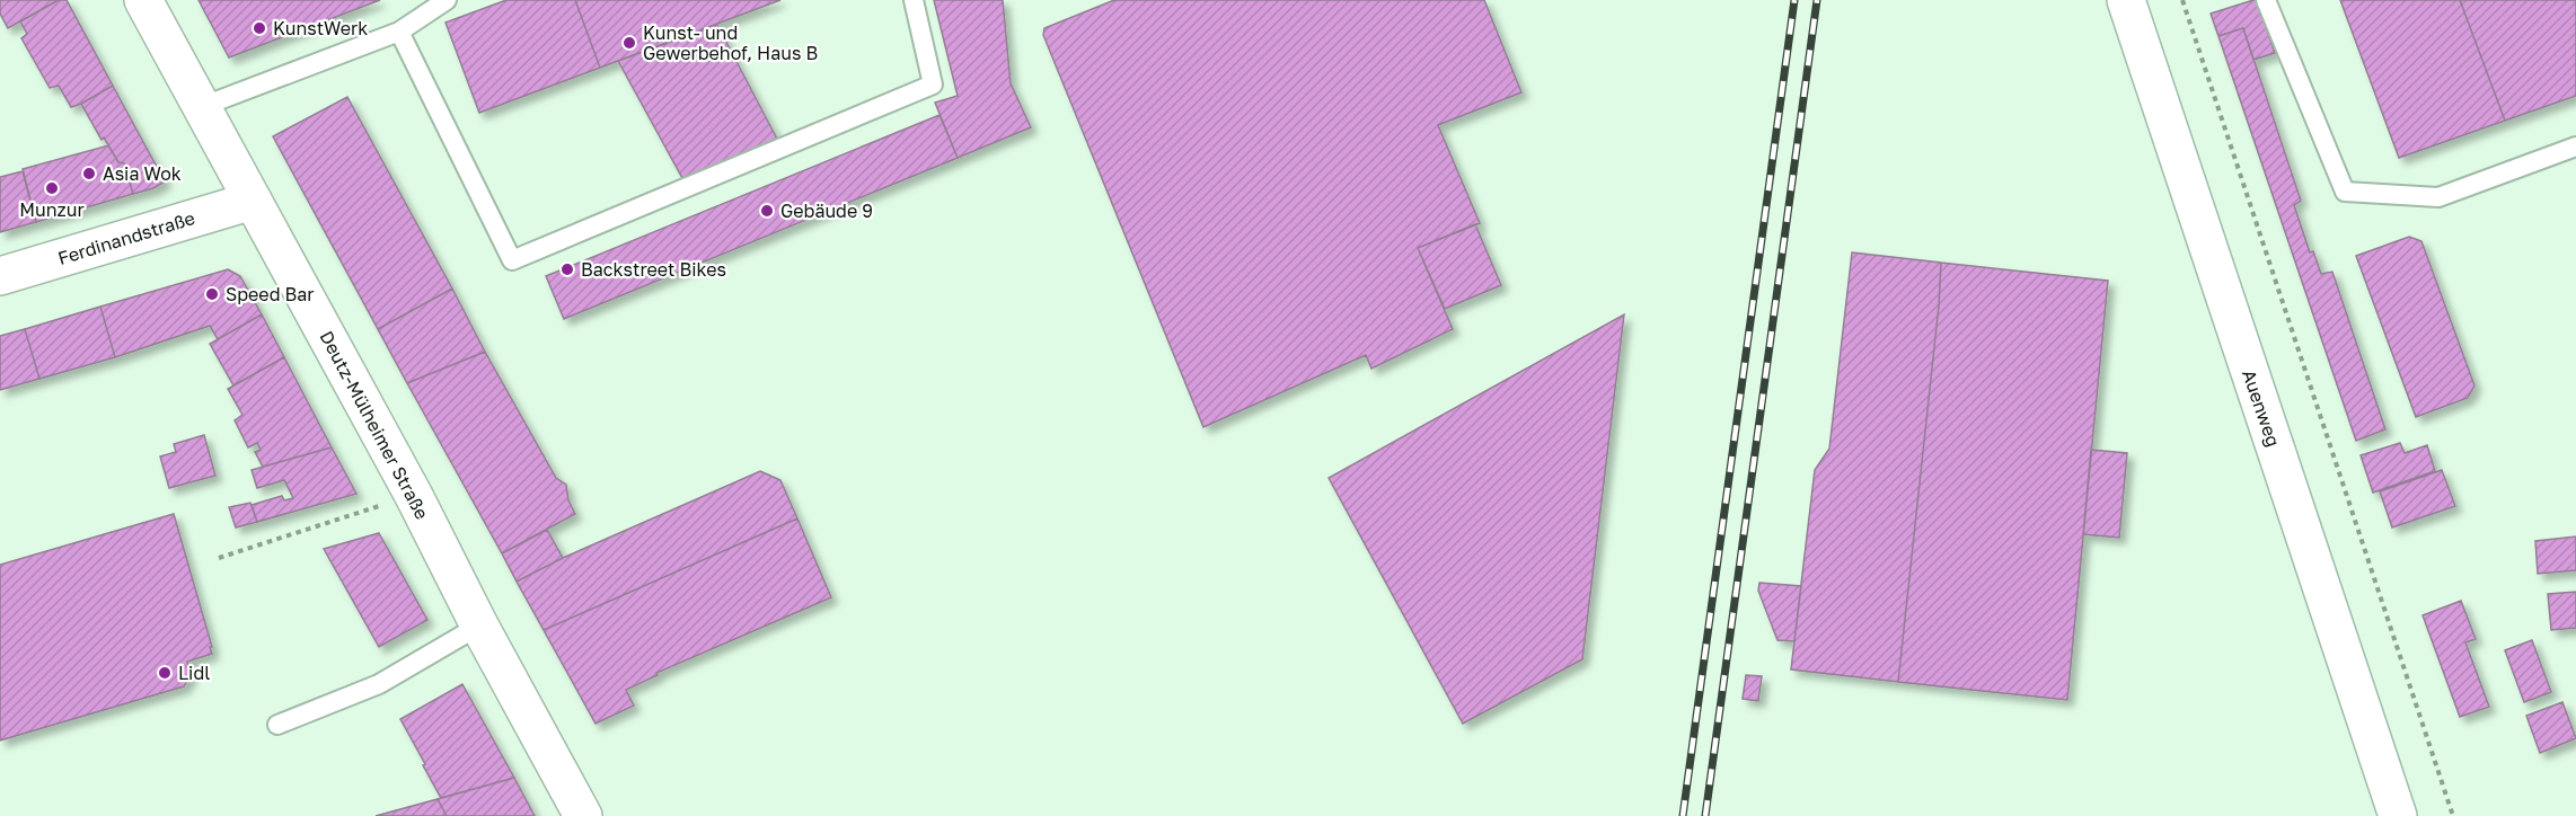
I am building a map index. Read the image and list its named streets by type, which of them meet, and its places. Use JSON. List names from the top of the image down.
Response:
{
  "streets": {
    "street": ["Ferdinandstraße", "Auenweg", "Deutz-Mülheimer Straße"]
  },
  "crossings": [
    ["Ferdinandstraße", "Deutz-Mülheimer Straße"]
  ],
  "places": [
    "KunstWerk",
    "Kunst- und Gewerbehof, Haus B",
    "Asia Wok",
    "Munzur",
    "Gebäude 9",
    "Backstreet Bikes",
    "Speed Bar",
    "Lidl"
  ]
}
